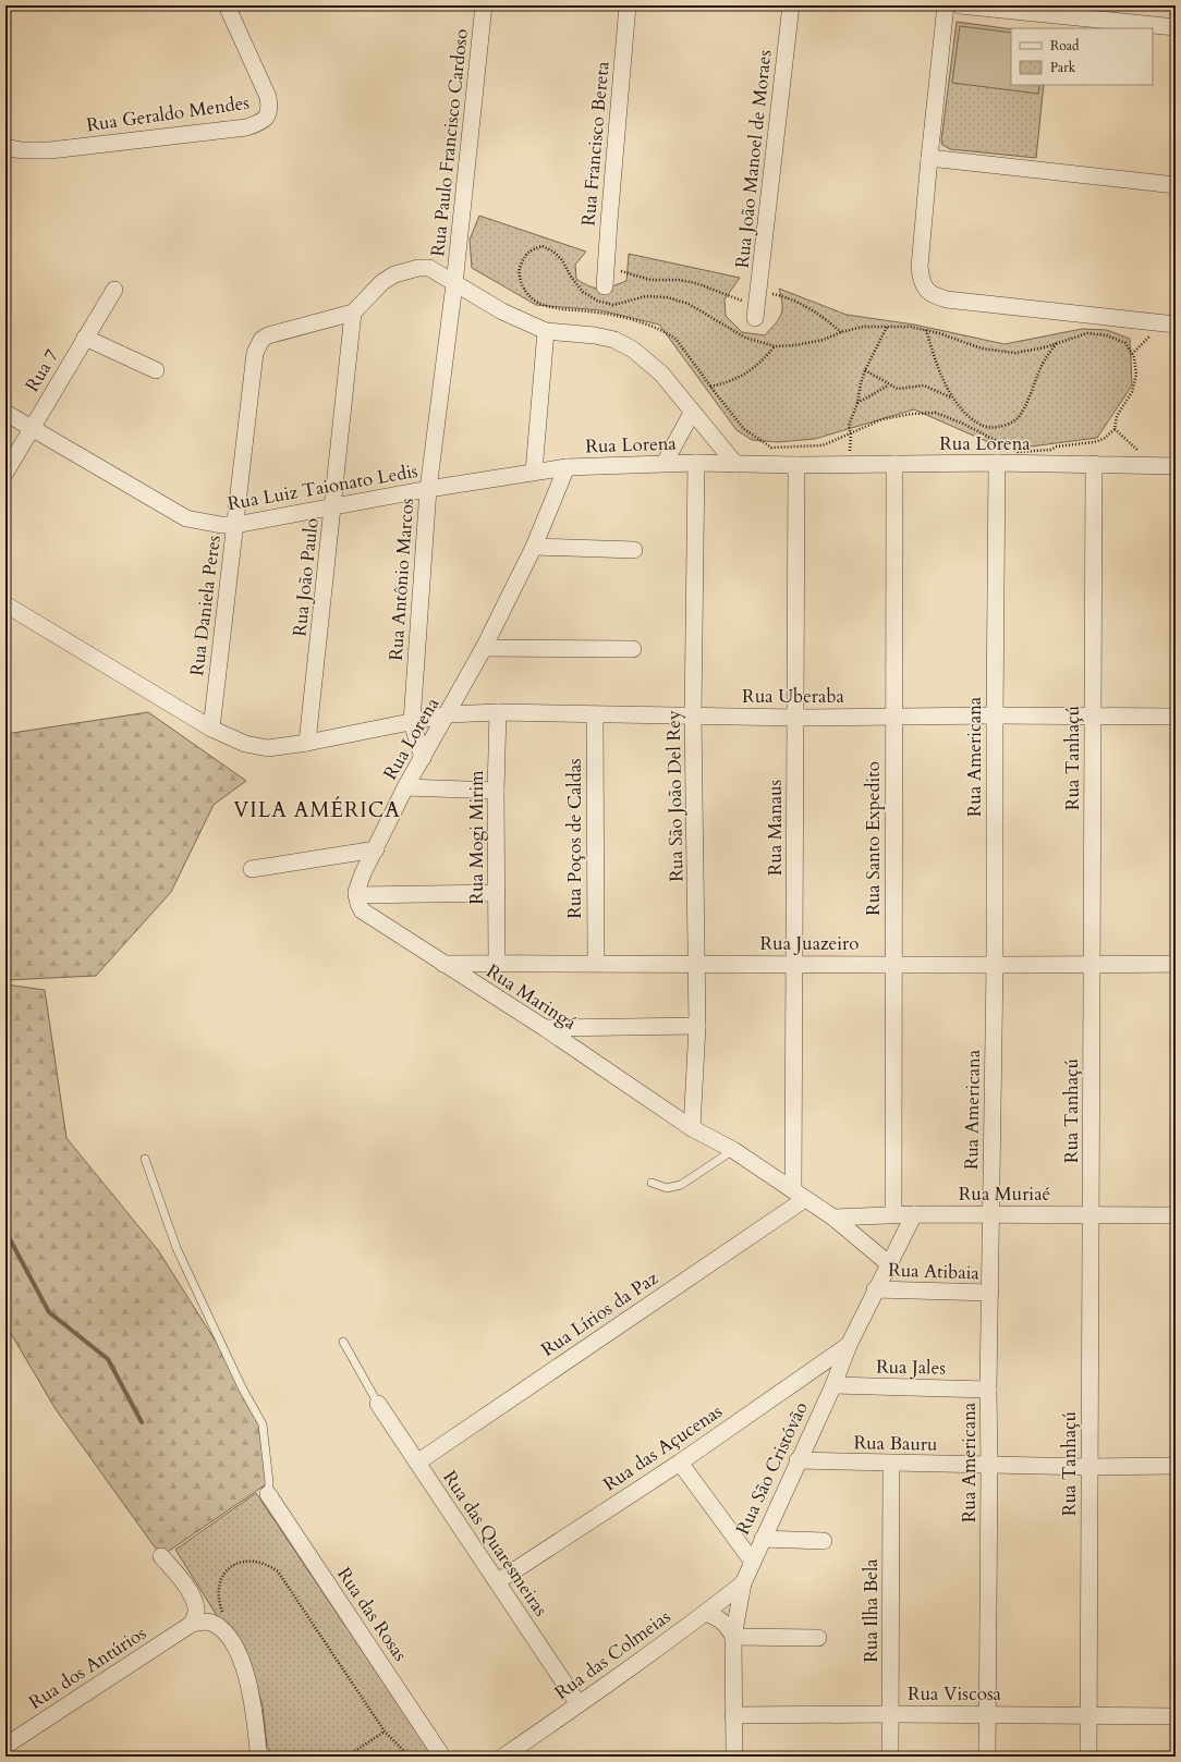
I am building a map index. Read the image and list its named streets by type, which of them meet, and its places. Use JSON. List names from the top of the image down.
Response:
{
  "streets": {
    "street": [
      "Rua Geraldo Mendes",
      "Rua Paulo Francisco Cardoso",
      "Rua Francisco Bereta",
      "Rua João Manoel de Moraes",
      "Rua 7",
      "Rua Lorena",
      "Rua Luiz Taionato Ledis",
      "Rua João Paulo",
      "Rua Antônio Marcos",
      "Rua Daniela Peres",
      "Rua Uberaba",
      "Rua Americana",
      "Rua Tanhaçú",
      "Rua São João Del Rey",
      "Rua Manaus",
      "Rua Mogi Mirim",
      "Rua Poços de Caldas",
      "Rua Santo Expedito",
      "Rua Juazeiro",
      "Rua Maringá",
      "Rua Muriaé",
      "Rua Atibaia",
      "Rua Lírios da Paz",
      "Rua Jales",
      "Rua Bauru",
      "Rua das Açucenas",
      "Rua São Cristóvão",
      "Rua das Quaresmeiras",
      "Rua Ilha Bela",
      "Rua das Rosas",
      "Rua das Colmeias",
      "Rua dos Antúrios",
      "Rua Viscosa"
    ]
  },
  "crossings": [
    ["Rua Paulo Francisco Cardoso", "Rua Antônio Marcos"],
    ["Rua 7", "Rua Luiz Taionato Ledis"],
    ["Rua Lorena", "Rua Luiz Taionato Ledis"],
    ["Rua Lorena", "Rua Uberaba"],
    ["Rua Lorena", "Rua Americana"],
    ["Rua Lorena", "Rua Tanhaçú"],
    ["Rua Lorena", "Rua São João Del Rey"],
    ["Rua Lorena", "Rua Manaus"],
    ["Rua Lorena", "Rua Santo Expedito"],
    ["Rua Lorena", "Rua Maringá"],
    ["Rua Luiz Taionato Ledis", "Rua João Paulo"],
    ["Rua Luiz Taionato Ledis", "Rua Antônio Marcos"],
    ["Rua Luiz Taionato Ledis", "Rua Daniela Peres"],
    ["Rua João Paulo", "Rua Daniela Peres"],
    ["Rua João Paulo", "Rua Uberaba"],
    ["Rua Antônio Marcos", "Rua Uberaba"],
    ["Rua Daniela Peres", "Rua Uberaba"],
    ["Rua Uberaba", "Rua Americana"],
    ["Rua Uberaba", "Rua Tanhaçú"],
    ["Rua Uberaba", "Rua São João Del Rey"],
    ["Rua Uberaba", "Rua Manaus"],
    ["Rua Uberaba", "Rua Mogi Mirim"],
    ["Rua Uberaba", "Rua Poços de Caldas"],
    ["Rua Uberaba", "Rua Santo Expedito"],
    ["Rua Americana", "Rua Juazeiro"],
    ["Rua Americana", "Rua Muriaé"],
    ["Rua Americana", "Rua Atibaia"],
    ["Rua Americana", "Rua Jales"],
    ["Rua Americana", "Rua Bauru"],
    ["Rua Americana", "Rua Viscosa"],
    ["Rua Tanhaçú", "Rua Juazeiro"],
    ["Rua Tanhaçú", "Rua Muriaé"],
    ["Rua Tanhaçú", "Rua Bauru"],
    ["Rua Tanhaçú", "Rua Viscosa"],
    ["Rua São João Del Rey", "Rua Juazeiro"],
    ["Rua São João Del Rey", "Rua Maringá"],
    ["Rua Manaus", "Rua Juazeiro"],
    ["Rua Manaus", "Rua Lírios da Paz"],
    ["Rua Mogi Mirim", "Rua Juazeiro"],
    ["Rua Poços de Caldas", "Rua Juazeiro"],
    ["Rua Santo Expedito", "Rua Juazeiro"],
    ["Rua Santo Expedito", "Rua Muriaé"],
    ["Rua Juazeiro", "Rua Maringá"],
    ["Rua Muriaé", "Rua São Cristóvão"],
    ["Rua Atibaia", "Rua São Cristóvão"],
    ["Rua Lírios da Paz", "Rua das Quaresmeiras"],
    ["Rua Jales", "Rua São Cristóvão"],
    ["Rua Bauru", "Rua São Cristóvão"],
    ["Rua Bauru", "Rua Ilha Bela"],
    ["Rua das Açucenas", "Rua São Cristóvão"],
    ["Rua das Açucenas", "Rua das Quaresmeiras"],
    ["Rua São Cristóvão", "Rua das Colmeias"],
    ["Rua São Cristóvão", "Rua Viscosa"],
    ["Rua das Quaresmeiras", "Rua das Colmeias"],
    ["Rua Ilha Bela", "Rua Viscosa"]
  ],
  "districts": ["VILA AMÉRICA"],
  "legend": ["Road", "Park"]
}
